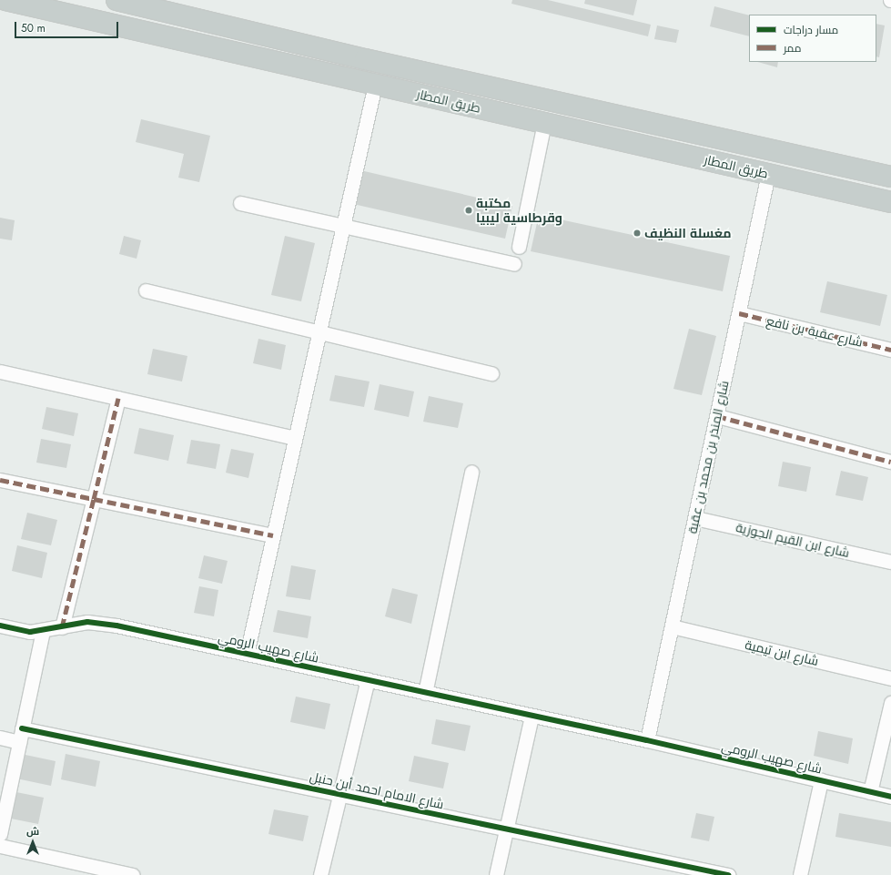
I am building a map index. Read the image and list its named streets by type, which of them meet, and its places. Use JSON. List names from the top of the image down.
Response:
{
  "streets": {
    "highway": ["طريق المطار"],
    "street": [
      "شارع عقبة بن نافع",
      "شارع المنذر بن محمد بن عقبة",
      "شارع ابن القيم الجوزية",
      "شارع صهيب الرومي",
      "شارع ابن تيمية",
      "شارع الامام احمد أبن حنبل"
    ]
  },
  "crossings": [
    ["طريق المطار", "شارع المنذر بن محمد بن عقبة"],
    ["شارع عقبة بن نافع", "شارع المنذر بن محمد بن عقبة"],
    ["شارع المنذر بن محمد بن عقبة", "شارع ابن القيم الجوزية"],
    ["شارع المنذر بن محمد بن عقبة", "شارع صهيب الرومي"],
    ["شارع المنذر بن محمد بن عقبة", "شارع ابن تيمية"]
  ],
  "places": ["مكتبة وقرطاسية ليبيا", "مغسلة النظيف"],
  "legend": ["مسار دراجات", "ممر"],
  "scale_bar": "50 m",
  "north": "top"
}
